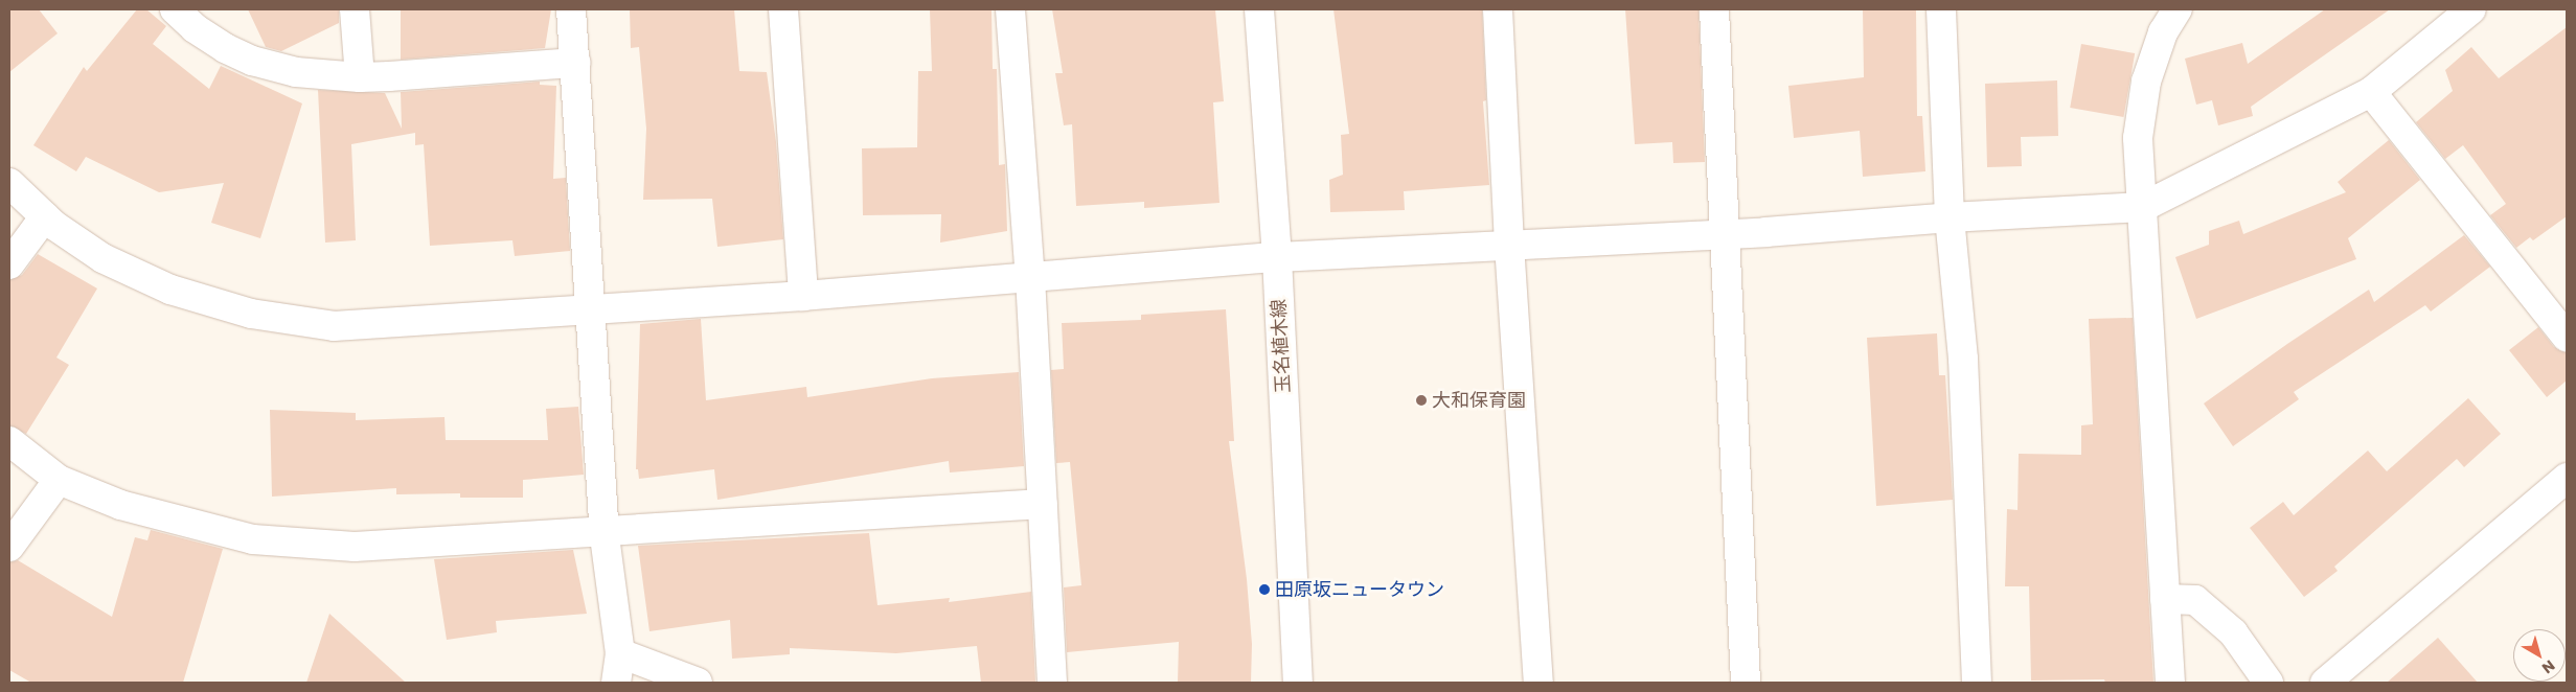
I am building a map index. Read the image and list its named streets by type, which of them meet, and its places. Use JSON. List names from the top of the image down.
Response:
{
  "streets": {
    "street": ["玉名植木線"]
  },
  "places": ["大和保育園", "田原坂ニュータウン"],
  "north": "bottom right"
}
